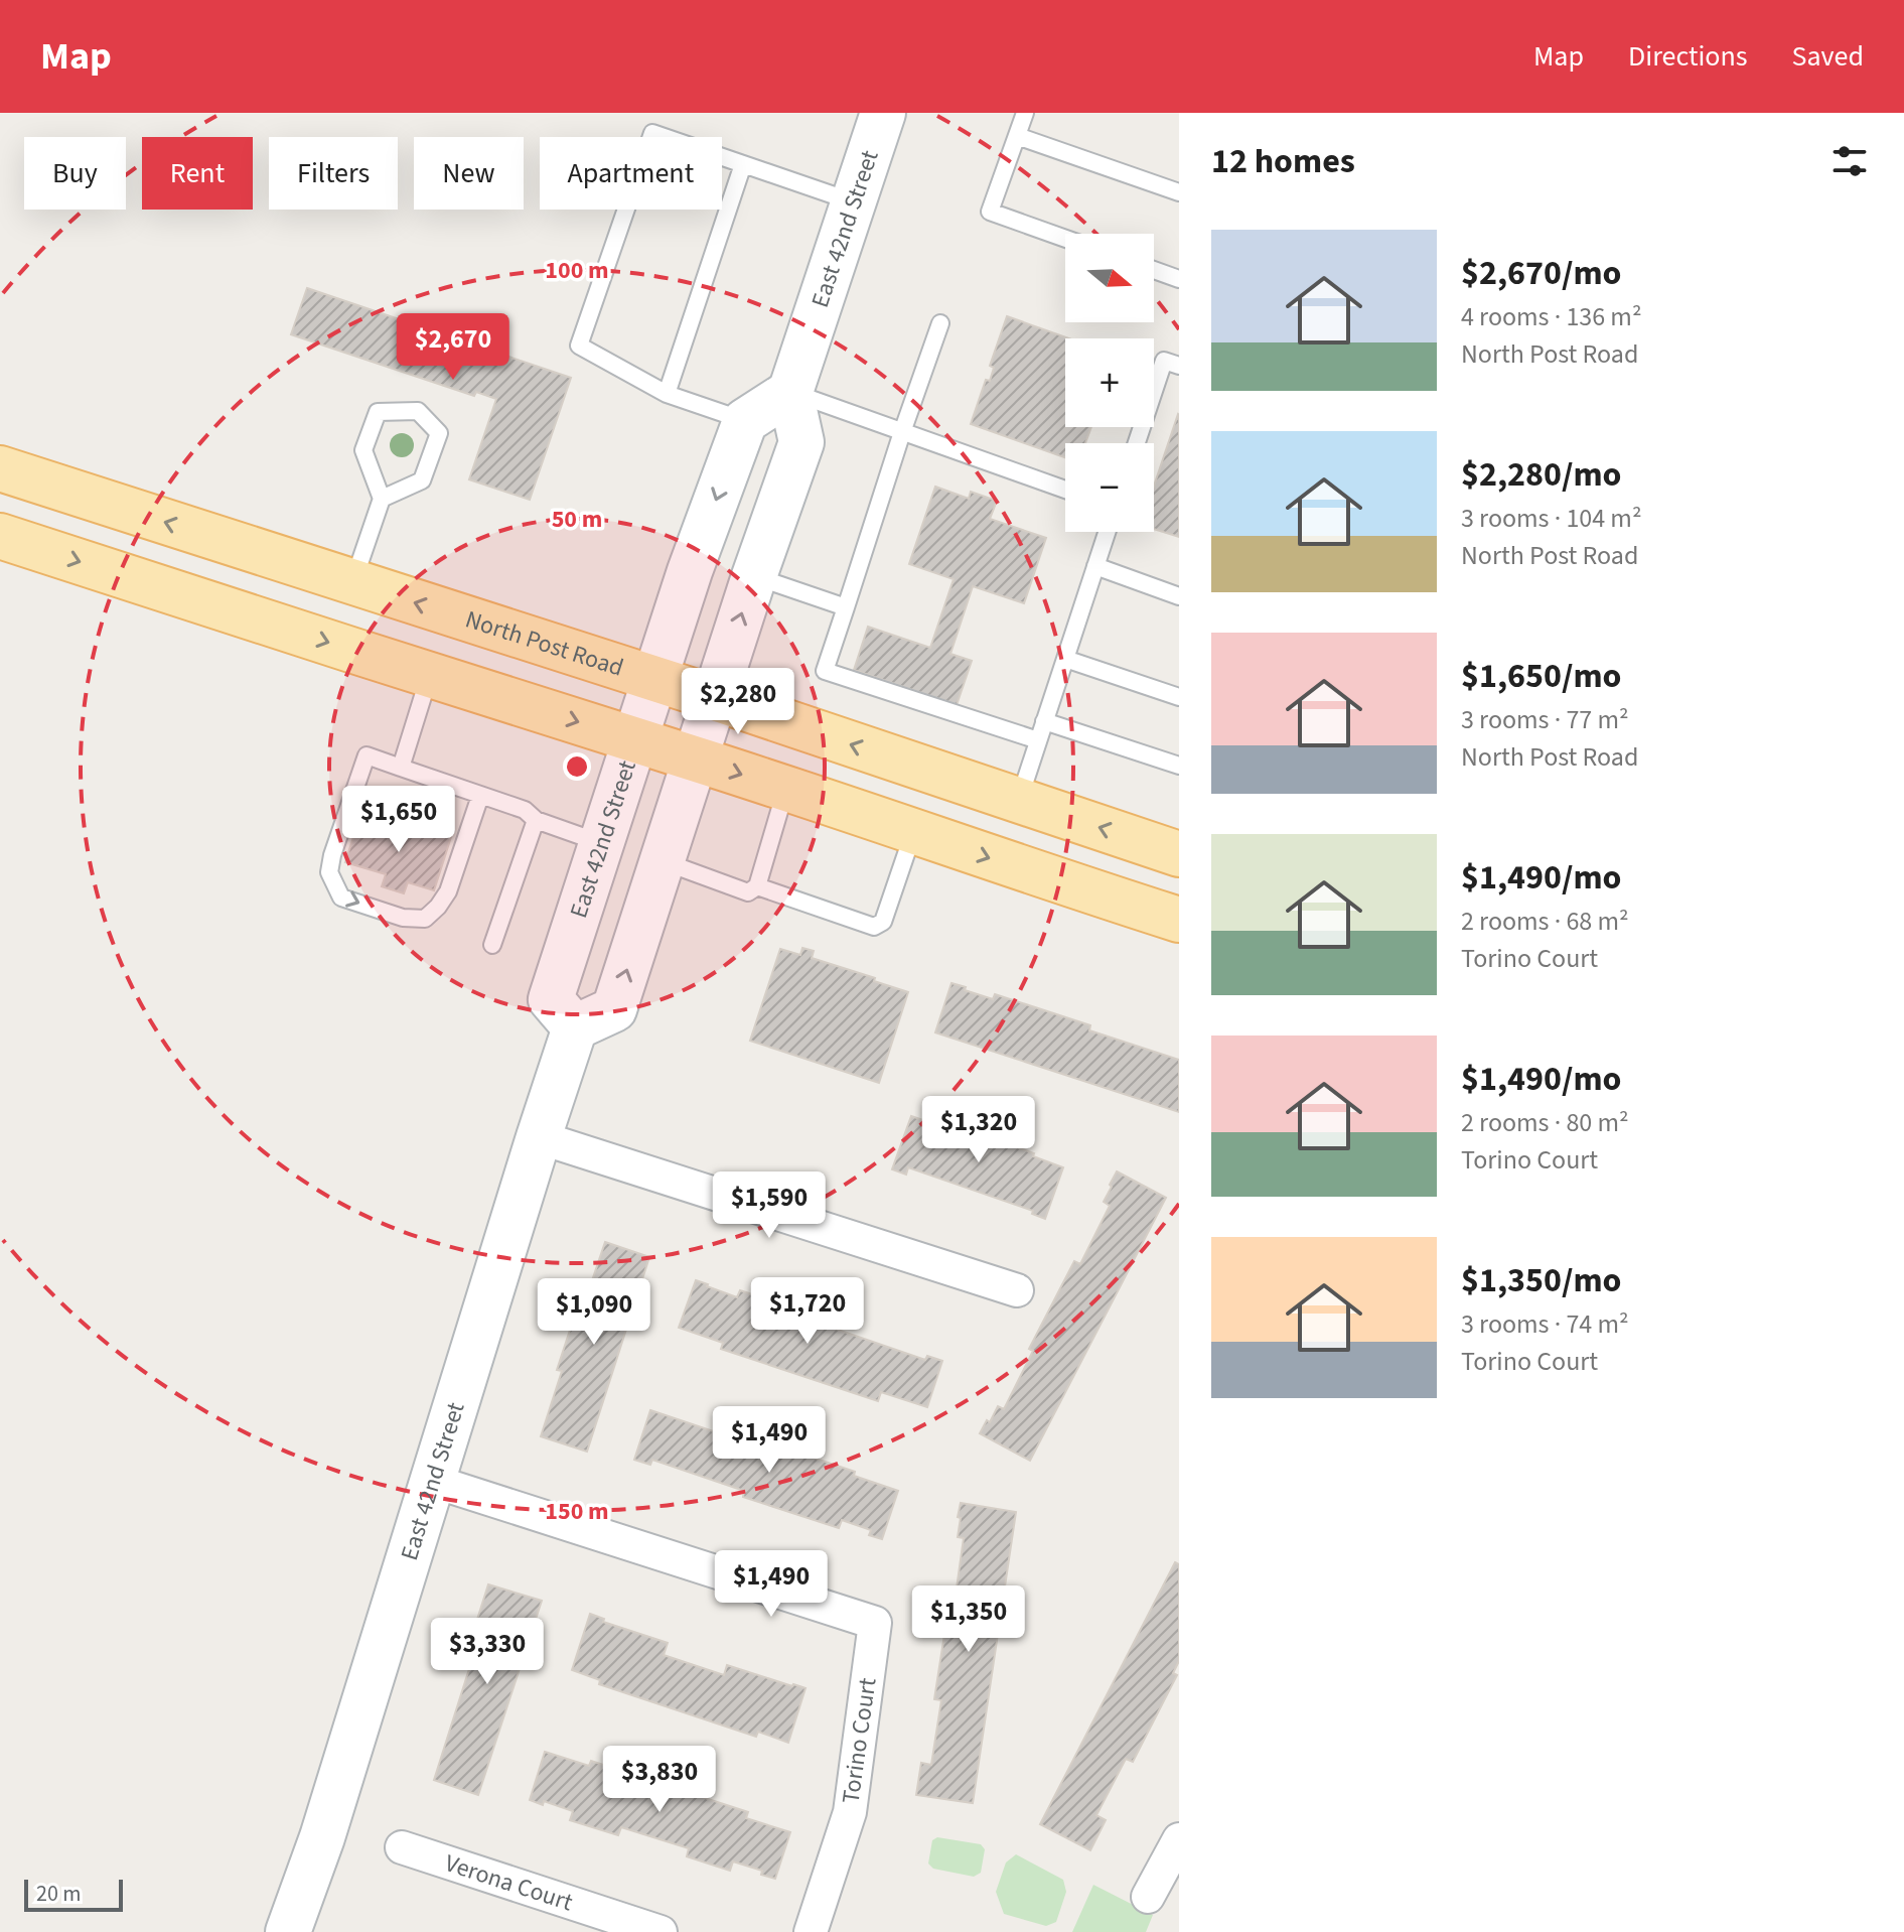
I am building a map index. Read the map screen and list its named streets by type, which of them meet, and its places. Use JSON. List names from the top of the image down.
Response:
{
  "streets": {
    "main road": ["North Post Road"],
    "street": ["East 42nd Street", "Torino Court", "Verona Court"]
  },
  "crossings": [
    ["East 42nd Street", "North Post Road"],
    ["East 42nd Street", "Torino Court"]
  ],
  "scale_bar": "20 m",
  "north": "right",
  "page": {
    "header": "Map",
    "nav": ["Map", "Directions", "Saved"],
    "heading": "12 homes",
    "chip": [
      "Buy",
      "Rent",
      "Filters",
      "New",
      "Apartment"
    ],
    "list": [
      {
        "name": "$2,670/mo",
        "note": "4 rooms · 136 m² · North Post Road"
      },
      {
        "name": "$2,280/mo",
        "note": "3 rooms · 104 m² · North Post Road"
      },
      {
        "name": "$1,650/mo",
        "note": "3 rooms · 77 m² · North Post Road"
      },
      {
        "name": "$1,490/mo",
        "note": "2 rooms · 68 m² · Torino Court"
      },
      {
        "name": "$1,490/mo",
        "note": "2 rooms · 80 m² · Torino Court"
      },
      {
        "name": "$1,350/mo",
        "note": "3 rooms · 74 m² · Torino Court"
      }
    ],
    "map_buttons": ["+", "−"],
    "price": [
      "$2,670",
      "$2,280",
      "$1,650",
      "$1,320",
      "$1,590",
      "$1,720",
      "$1,090",
      "$1,490",
      "$1,490",
      "$1,350",
      "$3,330",
      "$3,830"
    ],
    "scale": "20 m"
  },
  "rings": ["100 m", "50 m", "150 m"]
}
